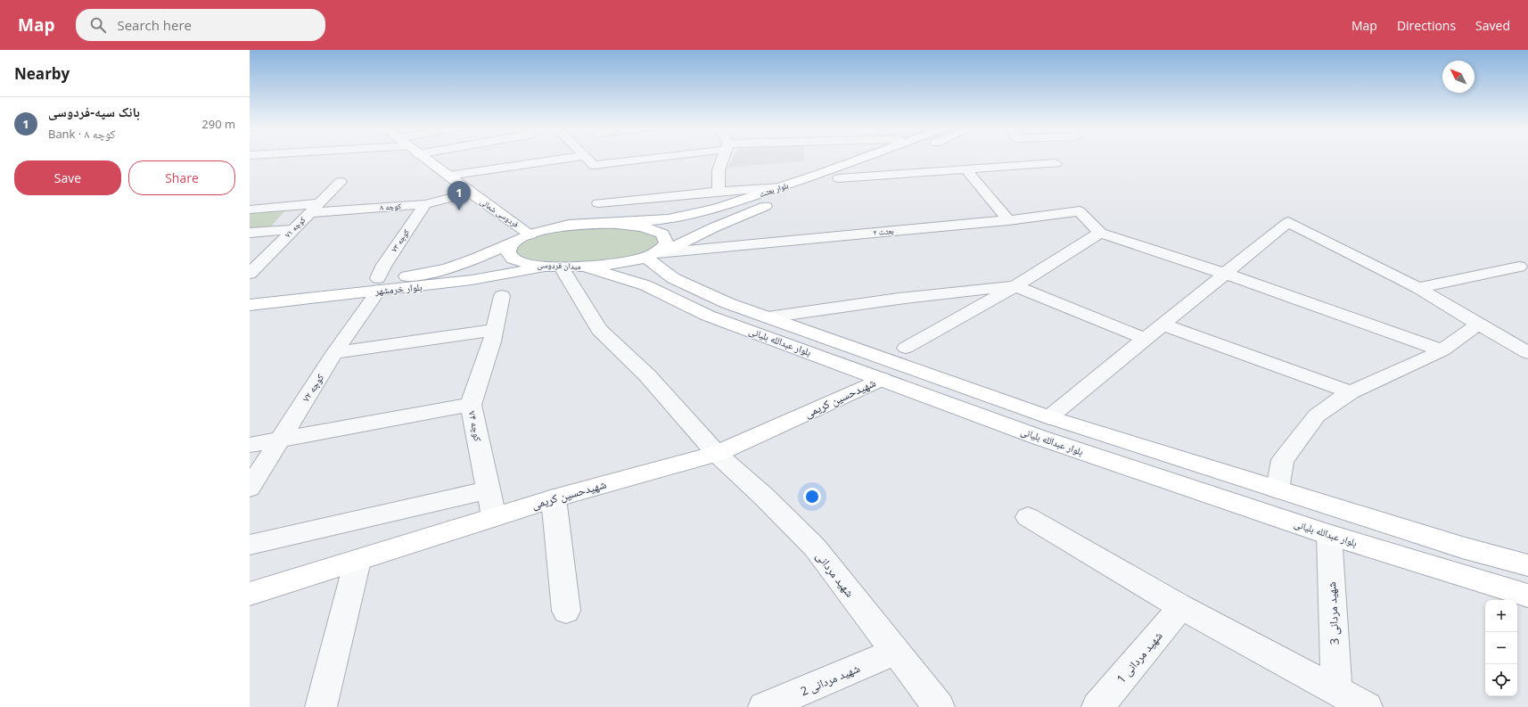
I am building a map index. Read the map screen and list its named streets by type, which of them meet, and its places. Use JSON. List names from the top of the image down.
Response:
{
  "streets": {
    "main road": [
      "بلوار بعثت",
      "فردوسی شمالی",
      "میدان فردوسی",
      "بلوار خرمشهر",
      "بلوار عبدالله بلیانی",
      "شهیدحسین کریمی"
    ],
    "street": [
      "کوچه ۸",
      "کوچه ۷۱",
      "بعثت ۲",
      "کوچه ۷۳",
      "کوچه ۷۲",
      "کوچه ۷۴",
      "شهید مردانی",
      "شهید مردانی 3",
      "شهید مردانی 1",
      "شهید مردانی 2"
    ]
  },
  "crossings": [
    ["بلوار بعثت", "بعثت ۲"],
    ["بلوار بعثت", "میدان فردوسی"],
    ["بلوار بعثت", "بلوار عبدالله بلیانی"],
    ["کوچه ۸", "فردوسی شمالی"],
    ["کوچه ۸", "کوچه ۷۱"],
    ["کوچه ۸", "کوچه ۷۳"],
    ["بعثت ۲", "میدان فردوسی"],
    ["بعثت ۲", "بلوار عبدالله بلیانی"],
    ["کوچه ۷۳", "بلوار خرمشهر"],
    ["کوچه ۷۳", "کوچه ۷۲"],
    ["میدان فردوسی", "بلوار خرمشهر"],
    ["میدان فردوسی", "بلوار عبدالله بلیانی"],
    ["میدان فردوسی", "شهید مردانی"],
    ["بلوار خرمشهر", "بلوار عبدالله بلیانی"],
    ["بلوار خرمشهر", "کوچه ۷۲"],
    ["بلوار خرمشهر", "شهید مردانی"],
    ["بلوار عبدالله بلیانی", "شهیدحسین کریمی"],
    ["بلوار عبدالله بلیانی", "شهید مردانی"],
    ["بلوار عبدالله بلیانی", "شهید مردانی 3"],
    ["شهیدحسین کریمی", "کوچه ۷۴"],
    ["شهیدحسین کریمی", "شهید مردانی"],
    ["شهید مردانی", "شهید مردانی 2"]
  ],
  "north": "top left",
  "page": {
    "header": "Map",
    "search": "Search here",
    "nav": ["Map", "Directions", "Saved"],
    "heading": "Nearby",
    "list": [
      {
        "mark": "1",
        "name": "بانک سپه-فردوسی",
        "note": "Bank · کوچه ۸",
        "value": "290 m"
      }
    ],
    "buttons": ["Save", "Share"],
    "pins": "1",
    "map_buttons": ["+", "−"]
  }
}
